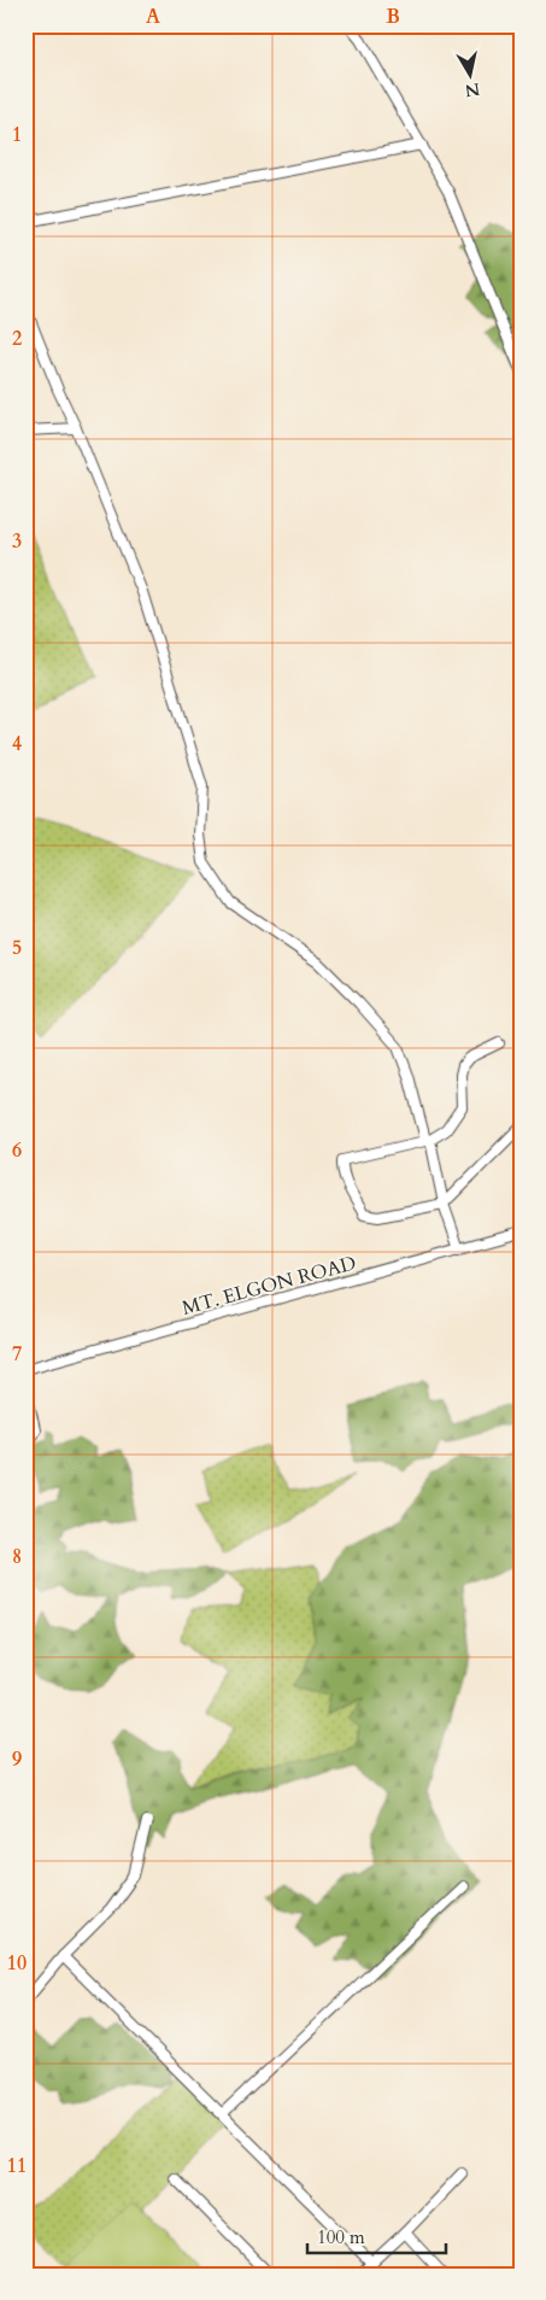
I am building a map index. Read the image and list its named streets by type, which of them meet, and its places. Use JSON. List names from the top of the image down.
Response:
{
  "streets": {
    "street": ["MT. ELGON ROAD"]
  },
  "scale_bar": "100 m",
  "north": "bottom",
  "grid": {
    "columns": ["A", "B"],
    "rows": [
      "1",
      "2",
      "3",
      "4",
      "5",
      "6",
      "7",
      "8",
      "9",
      "10",
      "11"
    ]
  }
}
